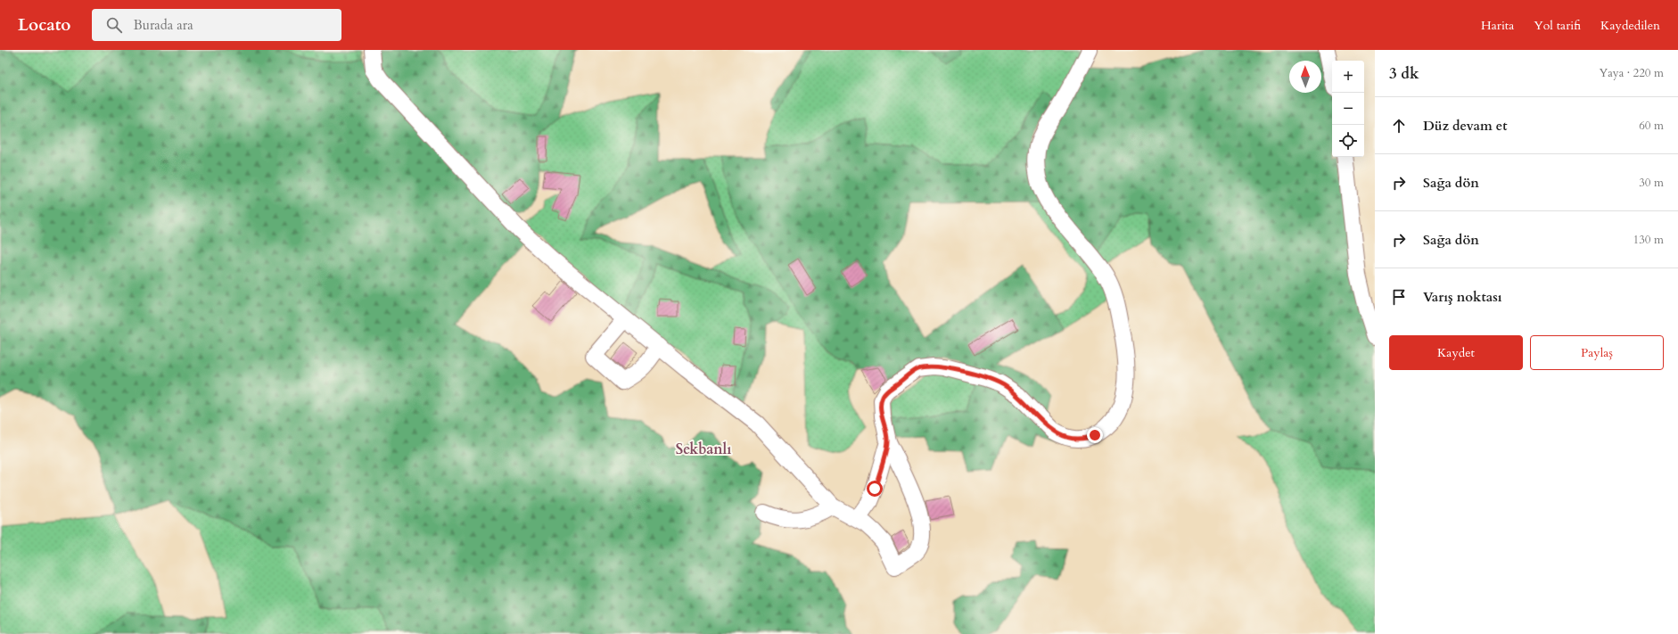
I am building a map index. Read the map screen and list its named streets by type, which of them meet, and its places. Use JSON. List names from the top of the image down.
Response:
{
  "districts": ["Sekbanlı"],
  "north": "top",
  "page": {
    "header": "Locato",
    "search": "Burada ara",
    "nav": ["Harita", "Yol tarifi", "Kaydedilen"],
    "heading": ["3 dk", "Yaya · 220 m"],
    "map_buttons": ["+", "−"],
    "list": [
      ["Düz devam et", "60 m"],
      ["Sağa dön", "30 m"],
      ["Sağa dön", "130 m"],
      "Varış noktası"
    ],
    "buttons": ["Kaydet", "Paylaş"]
  }
}
